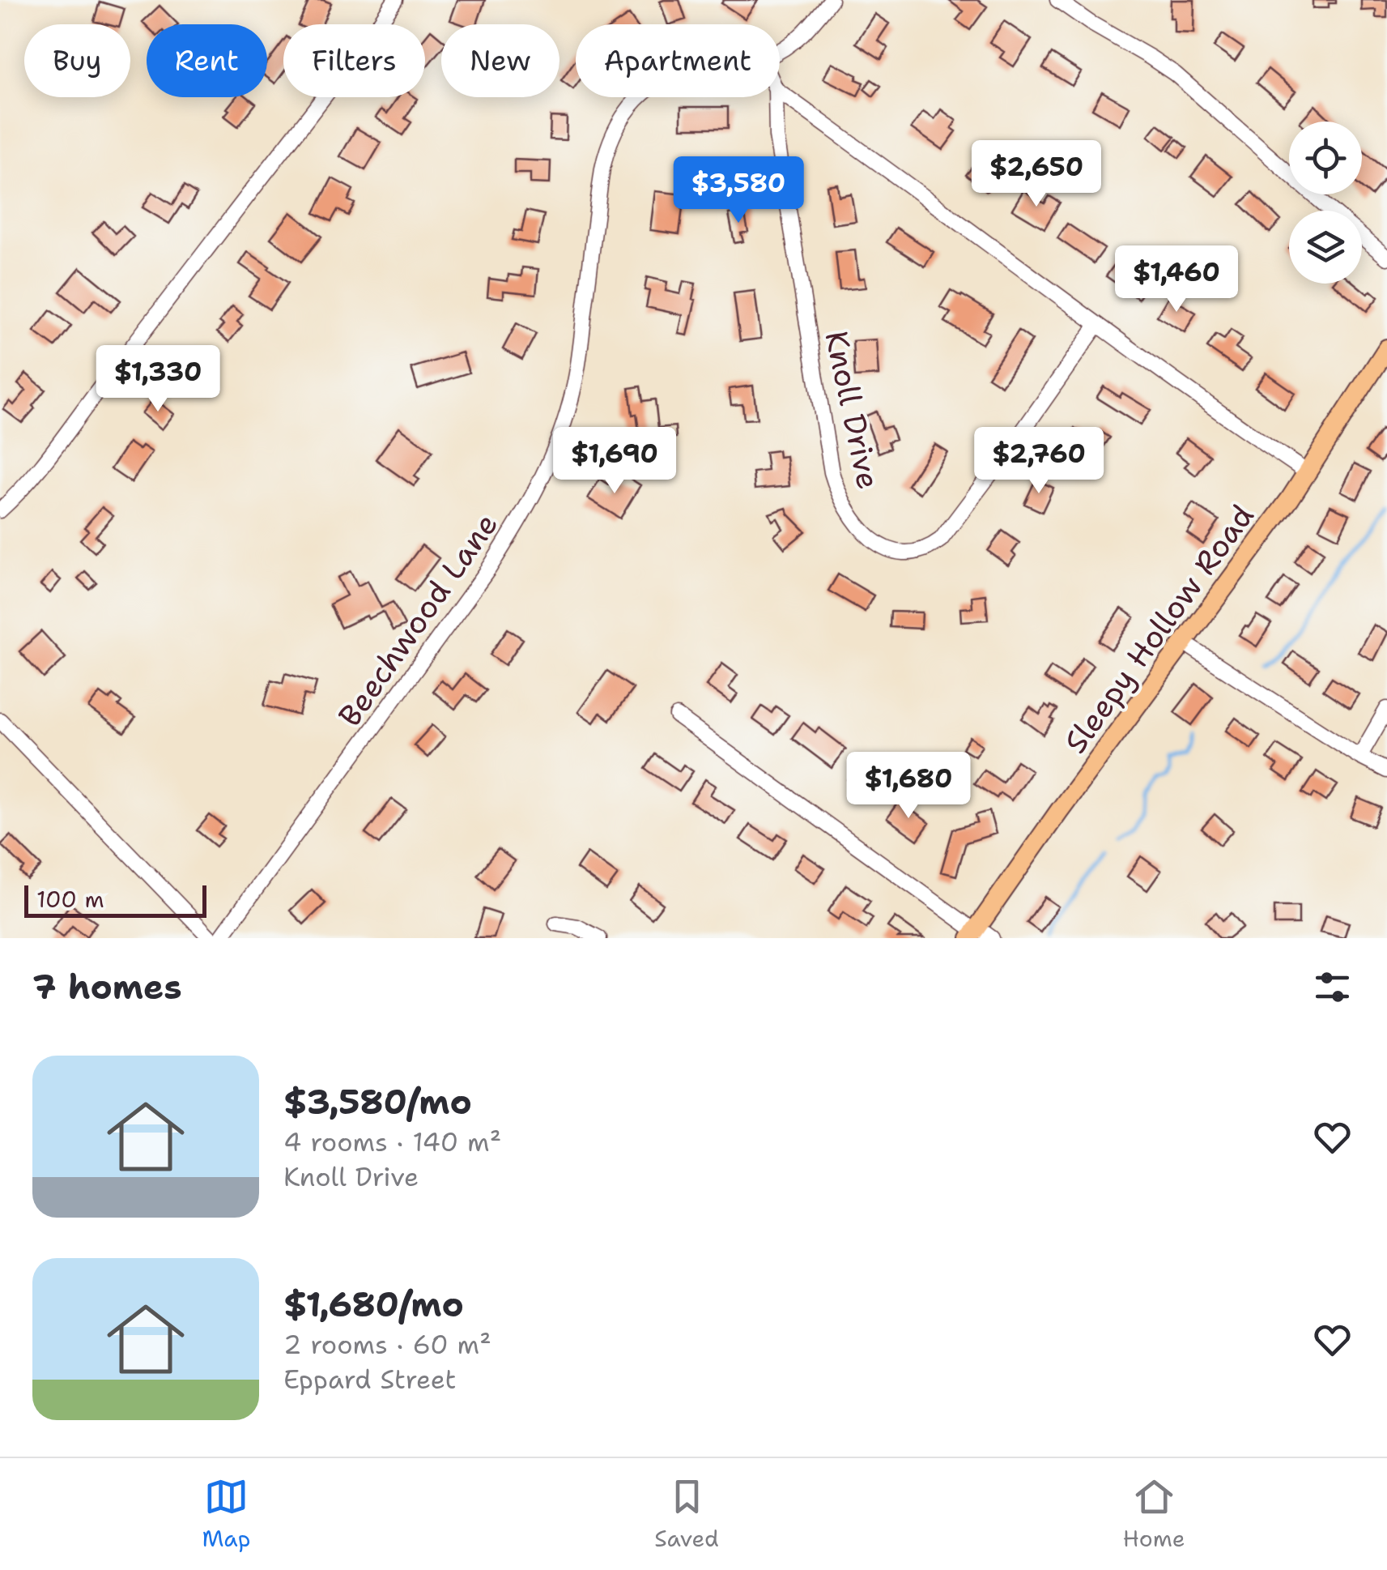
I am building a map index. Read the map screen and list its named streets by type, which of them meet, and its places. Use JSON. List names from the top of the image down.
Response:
{
  "streets": {
    "main road": ["Sleepy Hollow Road"],
    "street": ["Knoll Drive", "Beechwood Lane"]
  },
  "scale_bar": "100 m",
  "page": {
    "chip": [
      "Buy",
      "Rent",
      "Filters",
      "New",
      "Apartment"
    ],
    "price": [
      "$2,650",
      "$3,580",
      "$1,460",
      "$1,330",
      "$1,690",
      "$2,760",
      "$1,680"
    ],
    "scale": "100 m",
    "heading": "7 homes",
    "list": [
      {
        "name": "$3,580/mo",
        "note": "4 rooms · 140 m² · Knoll Drive"
      },
      {
        "name": "$1,680/mo",
        "note": "2 rooms · 60 m² · Eppard Street"
      }
    ],
    "tabs": ["Map", "Saved", "Home"]
  }
}
